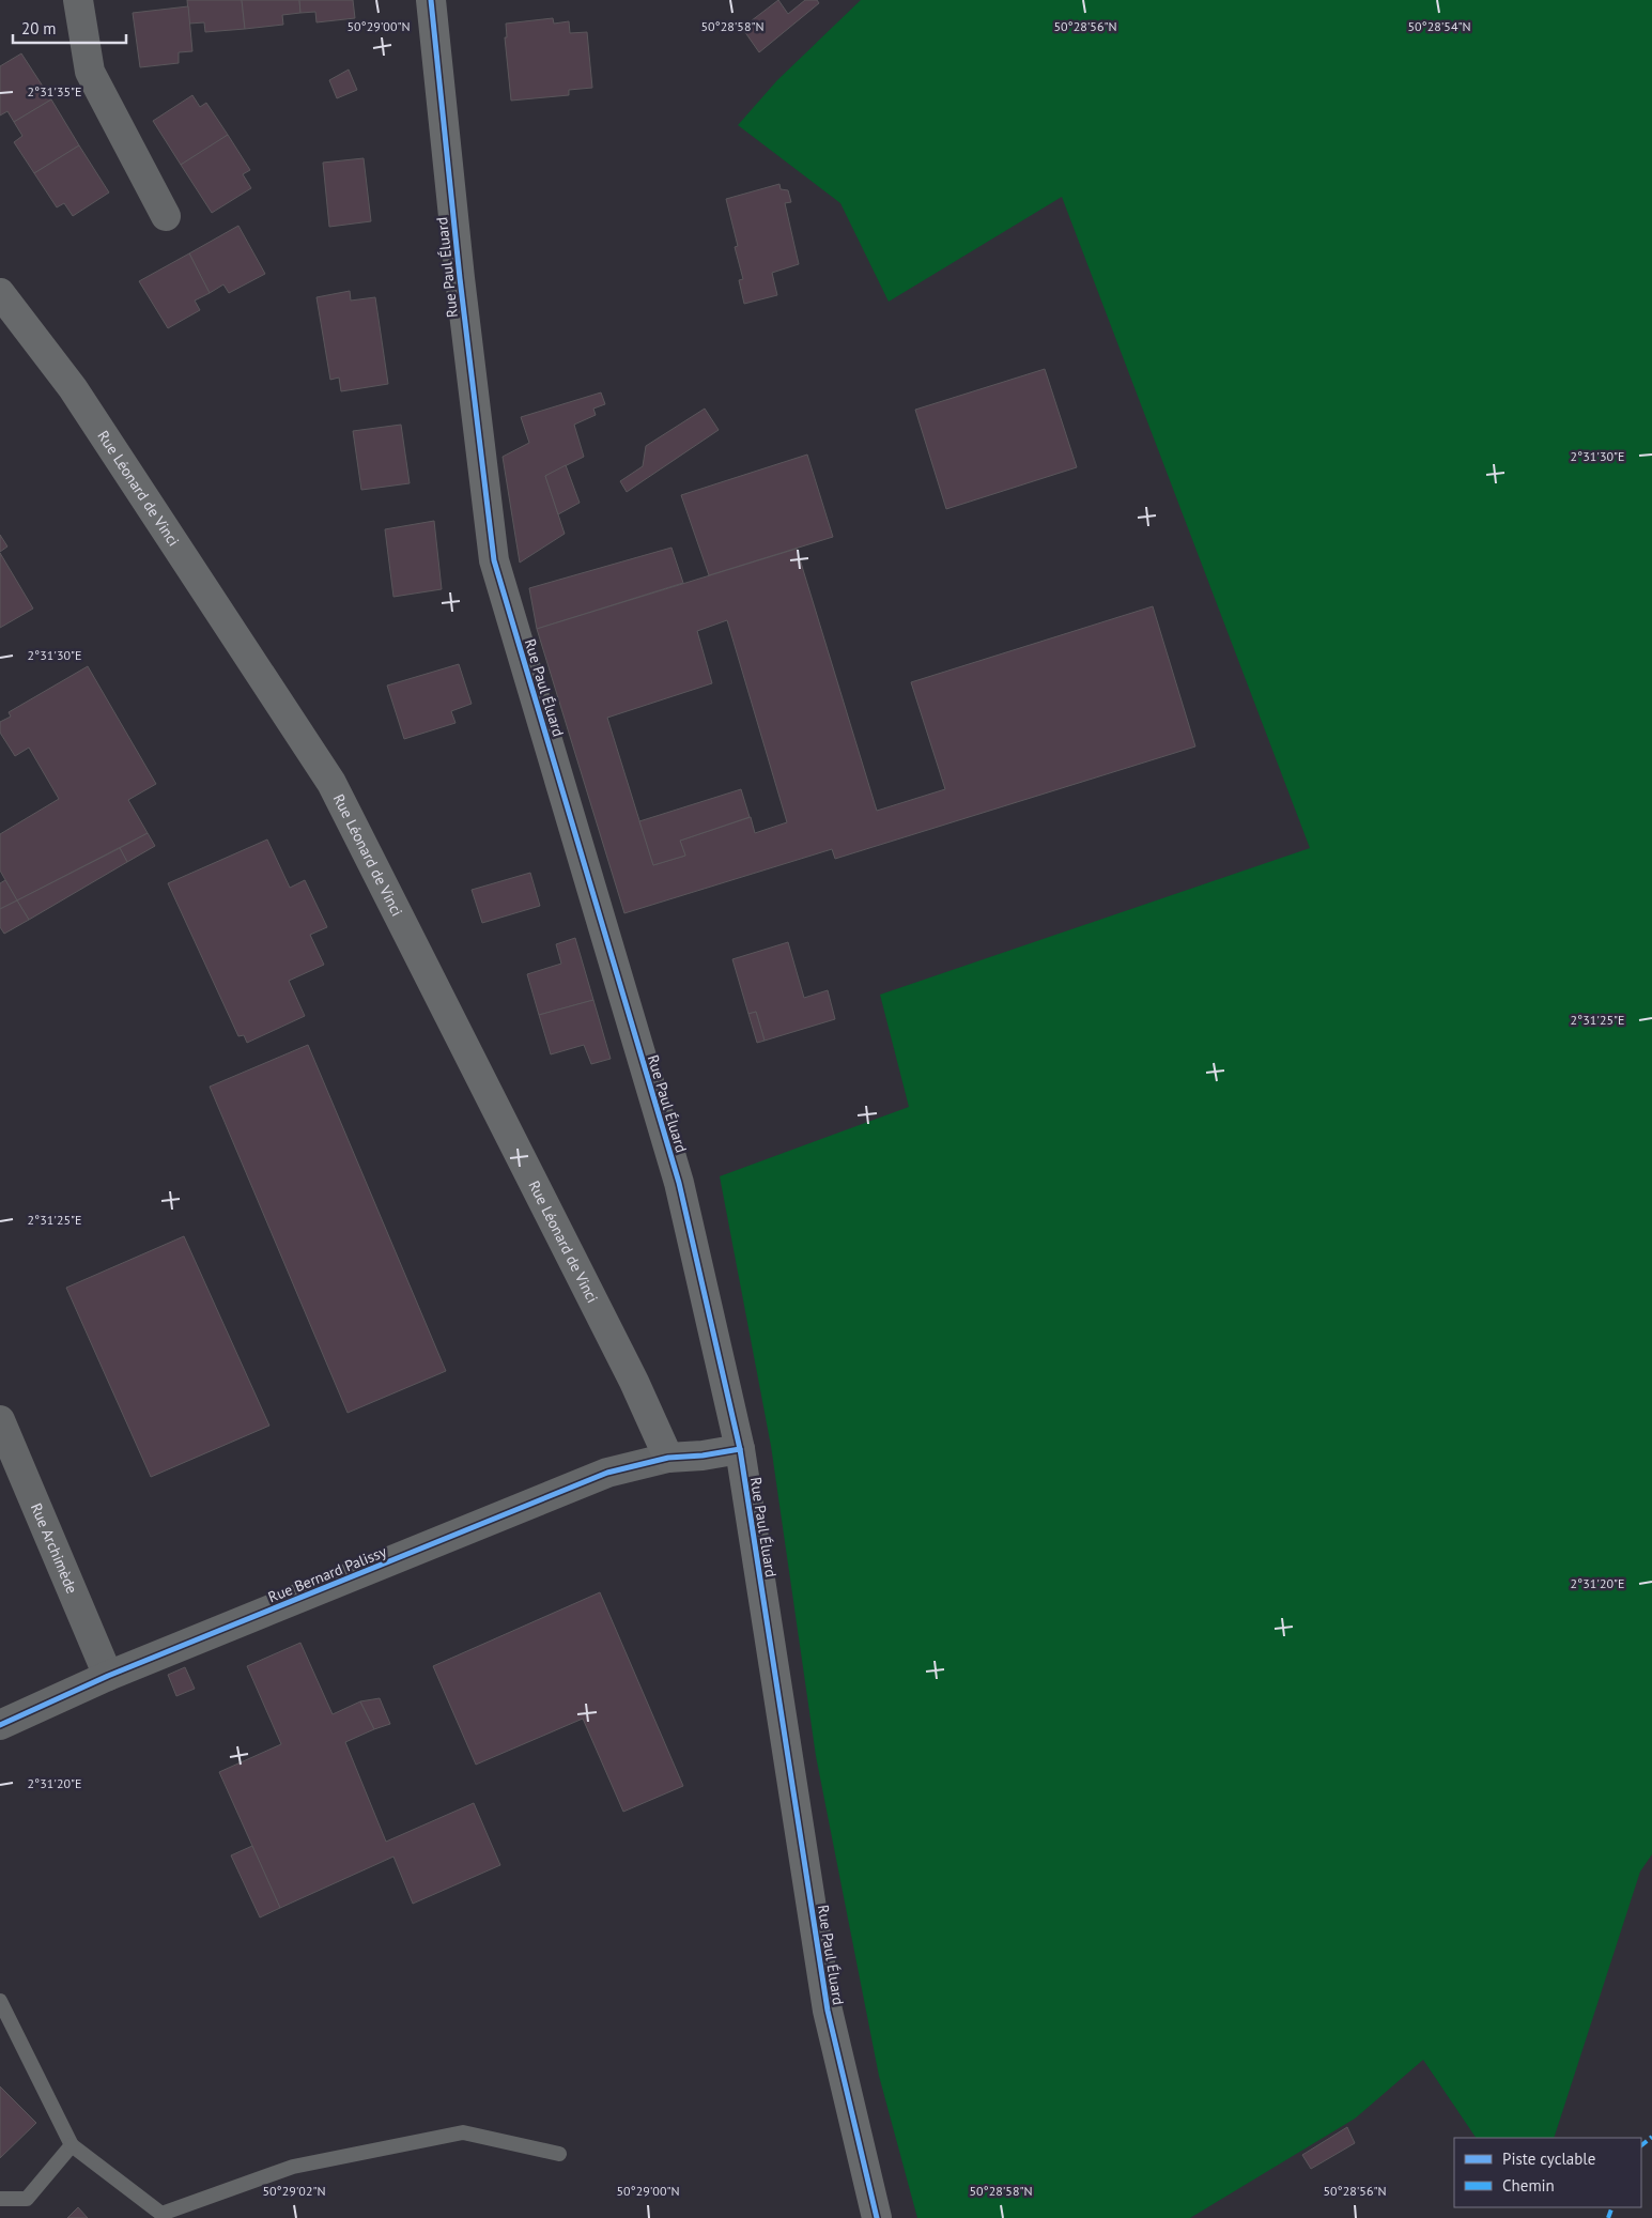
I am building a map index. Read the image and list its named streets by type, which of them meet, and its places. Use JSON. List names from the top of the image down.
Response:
{
  "streets": {
    "street": [
      "Rue Paul Éluard",
      "Rue Léonard de Vinci",
      "Rue Archimède",
      "Rue Bernard Palissy"
    ]
  },
  "crossings": [
    ["Rue Léonard de Vinci", "Rue Bernard Palissy"],
    ["Rue Archimède", "Rue Bernard Palissy"]
  ],
  "legend": ["Piste cyclable", "Chemin"],
  "scale_bar": "20 m",
  "coordinates": [
    "50°29'00\"N",
    "50°28'58\"N",
    "50°28'56\"N",
    "50°28'54\"N",
    "2°31'35\"E",
    "2°31'30\"E",
    "2°31'25\"E",
    "2°31'20\"E",
    "50°29'02\"N"
  ]
}
